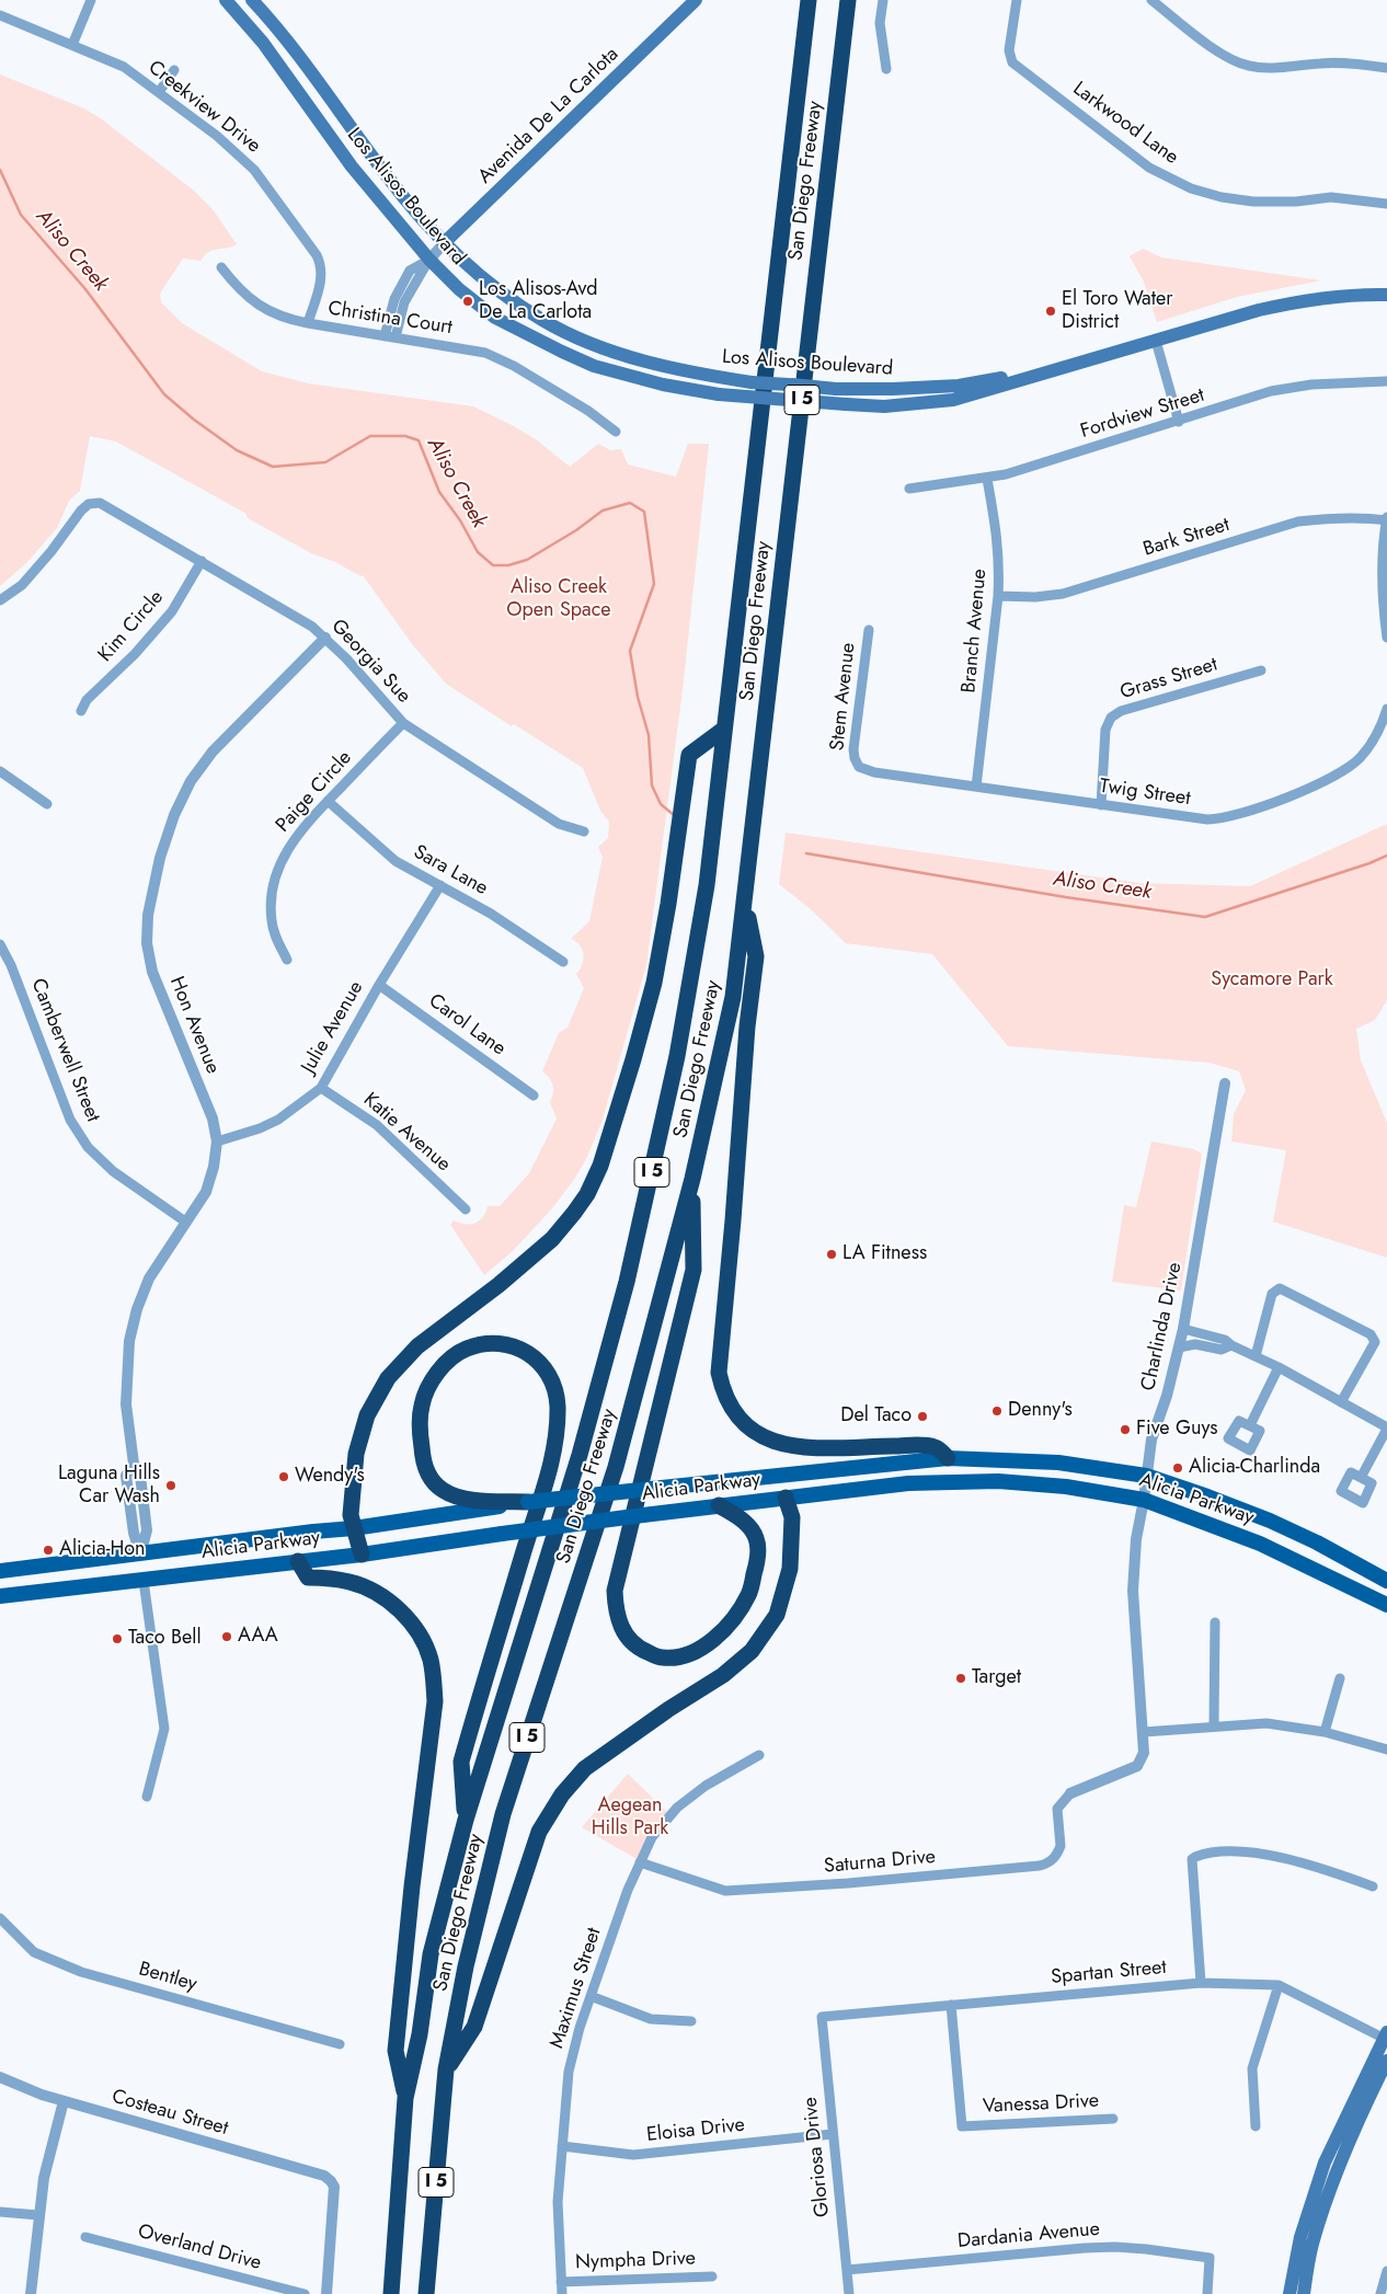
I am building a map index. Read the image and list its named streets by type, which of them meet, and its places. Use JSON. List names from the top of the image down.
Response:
{
  "streets": {
    "highway": ["San Diego Freeway", "I 5"],
    "main road": ["Avenida De La Carlota", "Los Alisos Boulevard", "Alicia Parkway"],
    "street": [
      "Creekview Drive",
      "Larkwood Lane",
      "Christina Court",
      "Fordview Street",
      "Bark Street",
      "Kim Circle",
      "Branch Avenue",
      "Georgia Sue",
      "Grass Street",
      "Stem Avenue",
      "Paige Circle",
      "Twig Street",
      "Sara Lane",
      "Hon Avenue",
      "Carol Lane",
      "Julie Avenue",
      "Camberwell Street",
      "Katie Avenue",
      "Charlinda Drive",
      "Saturna Drive",
      "Spartan Street",
      "Bentley",
      "Maximus Street",
      "Vanessa Drive",
      "Costeau Street",
      "Eloisa Drive",
      "Gloriosa Drive",
      "Dardania Avenue",
      "Overland Drive",
      "Nympha Drive"
    ]
  },
  "crossings": [
    ["Creekview Drive", "Christina Court"],
    ["Avenida De La Carlota", "Los Alisos Boulevard"],
    ["Avenida De La Carlota", "Christina Court"],
    ["Fordview Street", "Branch Avenue"],
    ["Bark Street", "Branch Avenue"],
    ["Kim Circle", "Georgia Sue"],
    ["Branch Avenue", "Twig Street"],
    ["Georgia Sue", "Paige Circle"],
    ["Georgia Sue", "Hon Avenue"],
    ["Grass Street", "Twig Street"],
    ["Stem Avenue", "Twig Street"],
    ["Paige Circle", "Sara Lane"],
    ["Sara Lane", "Julie Avenue"],
    ["Hon Avenue", "Julie Avenue"],
    ["Hon Avenue", "Camberwell Street"],
    ["Hon Avenue", "Alicia Parkway"],
    ["Carol Lane", "Julie Avenue"],
    ["Julie Avenue", "Katie Avenue"],
    ["Charlinda Drive", "Alicia Parkway"],
    ["Charlinda Drive", "Saturna Drive"],
    ["Saturna Drive", "Maximus Street"],
    ["Spartan Street", "Vanessa Drive"],
    ["Spartan Street", "Gloriosa Drive"],
    ["Maximus Street", "Eloisa Drive"],
    ["Maximus Street", "Nympha Drive"],
    ["Eloisa Drive", "Gloriosa Drive"],
    ["Gloriosa Drive", "Dardania Avenue"]
  ],
  "water": ["Aliso Creek"],
  "parks": ["Aliso Creek Open Space", "Sycamore Park", "Aegean Hills Park"],
  "places": [
    "Los Alisos-Avd De La Carlota",
    "El Toro Water District",
    "LA Fitness",
    "Denny's",
    "Del Taco",
    "Five Guys",
    "Alicia-Charlinda",
    "Wendy's",
    "Laguna Hills Car Wash",
    "Alicia-Hon",
    "AAA",
    "Taco Bell",
    "Target"
  ]
}
